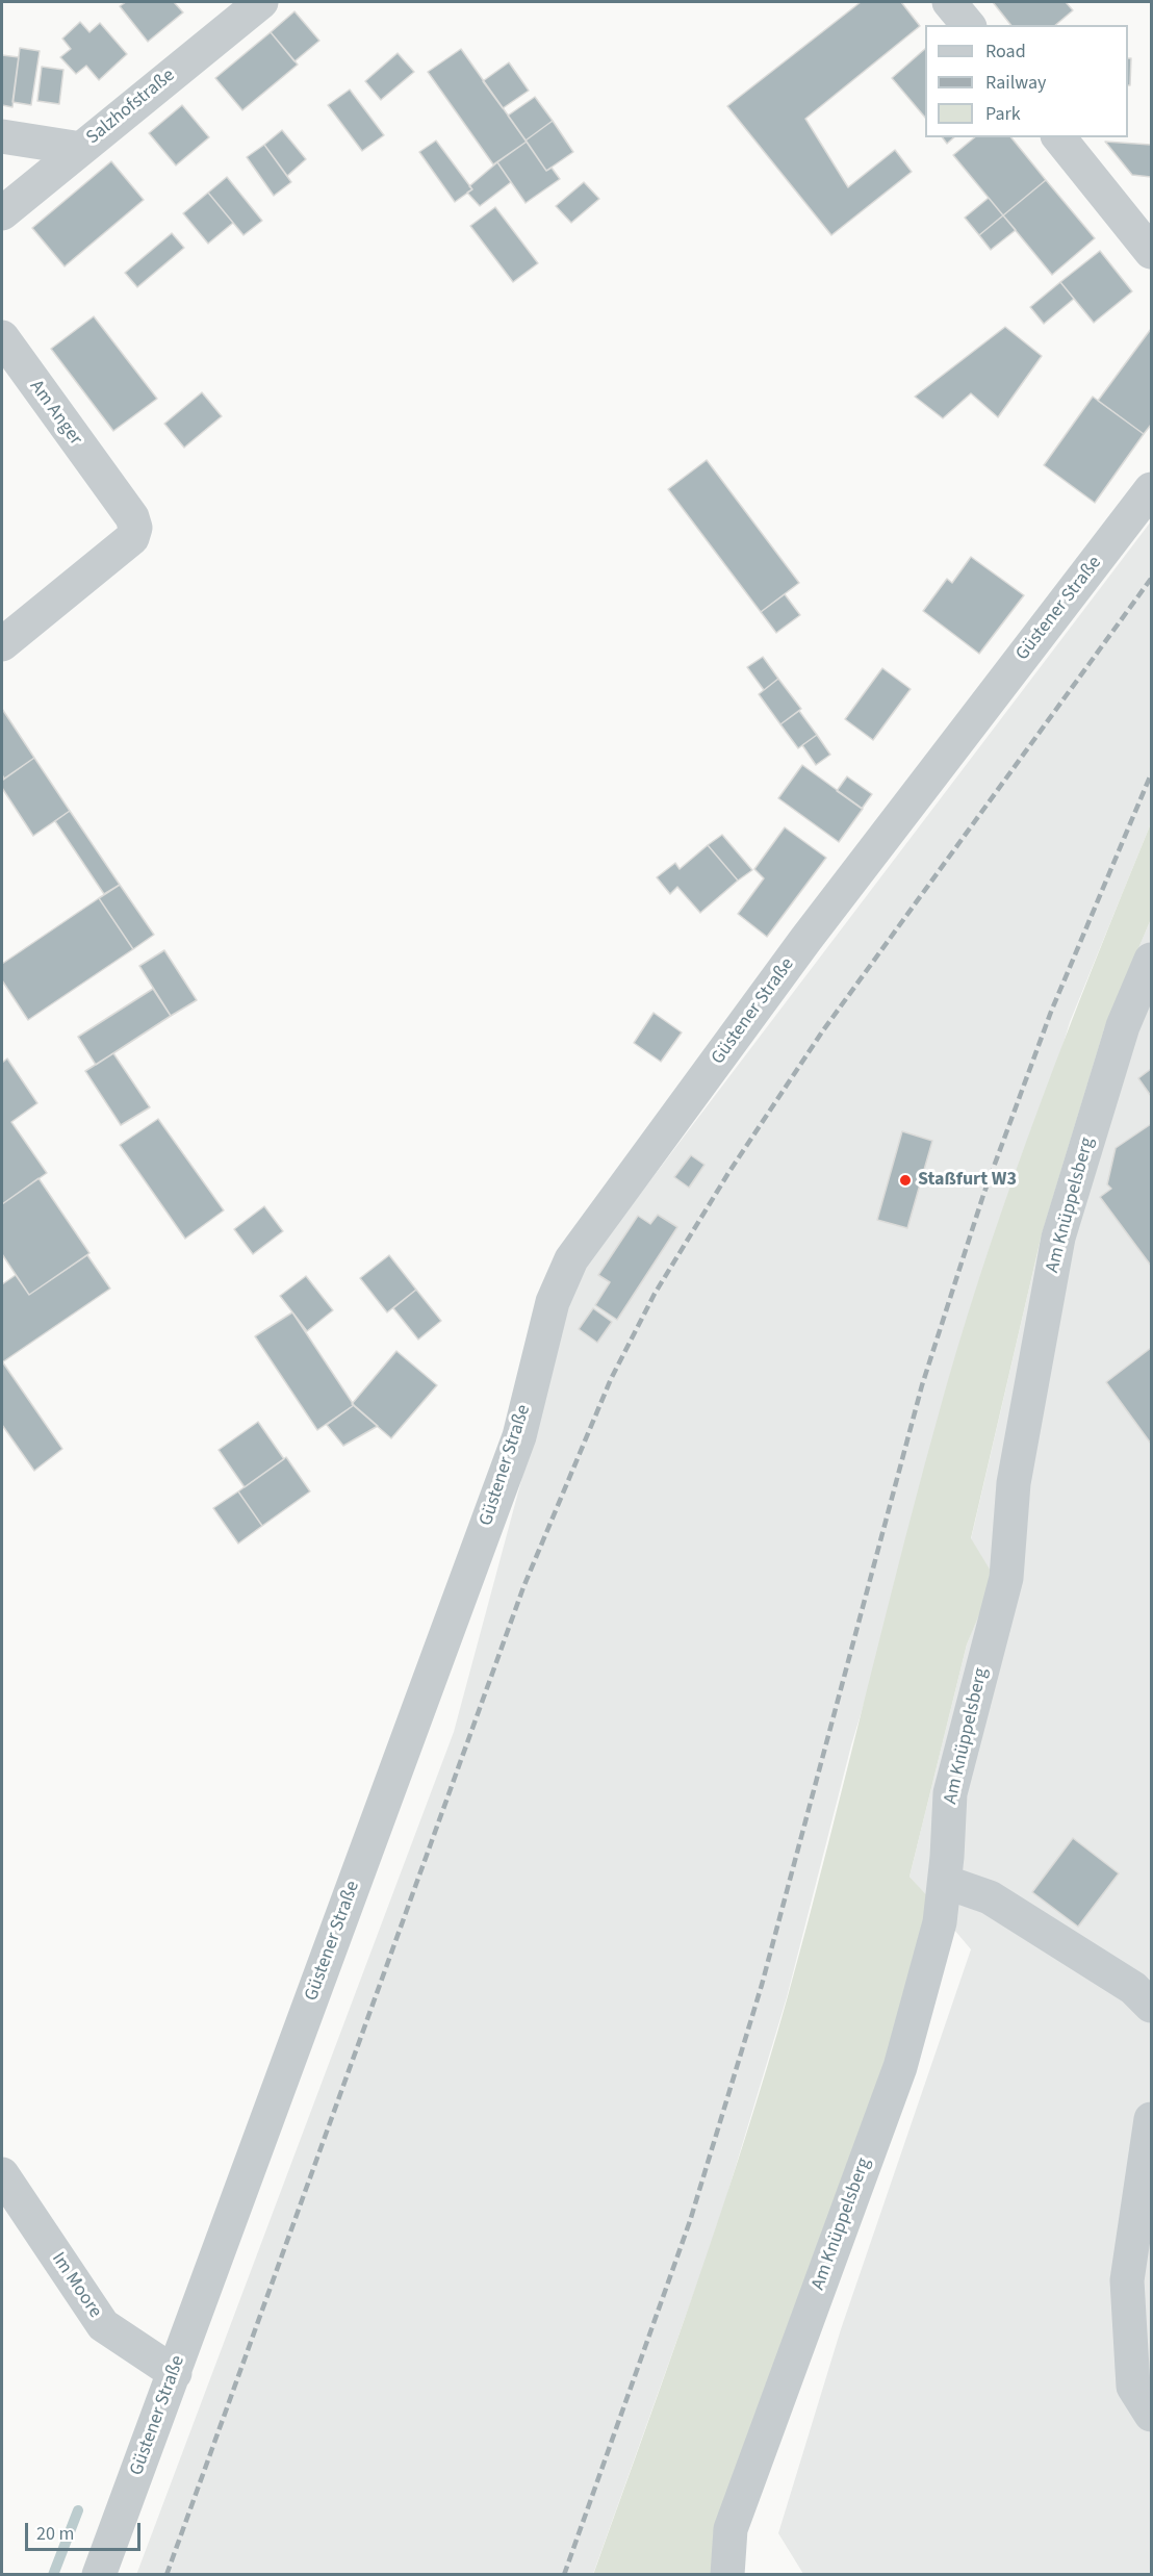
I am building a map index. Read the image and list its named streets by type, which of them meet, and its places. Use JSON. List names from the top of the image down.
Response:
{
  "streets": {
    "street": [
      "Salzhofstraße",
      "Am Anger",
      "Güstener Straße",
      "Am Knüppelsberg",
      "Im Moore"
    ]
  },
  "crossings": [
    ["Güstener Straße", "Im Moore"]
  ],
  "places": ["Staßfurt W3"],
  "legend": ["Road", "Railway", "Park"],
  "scale_bar": "20 m"
}
